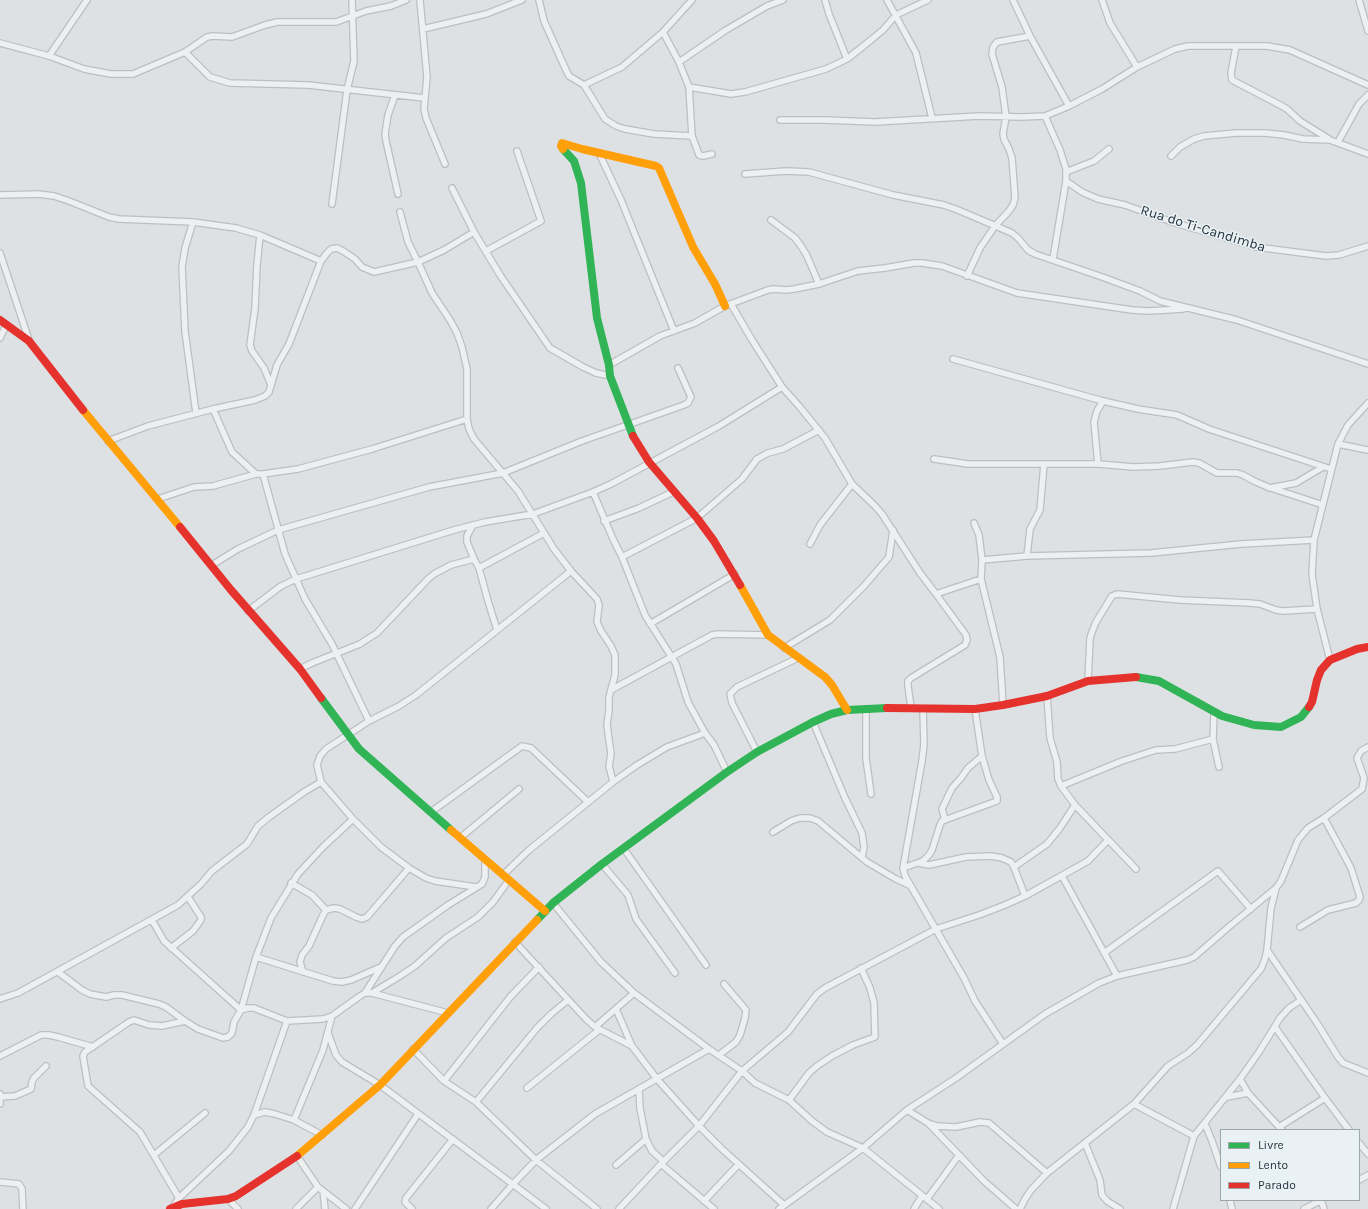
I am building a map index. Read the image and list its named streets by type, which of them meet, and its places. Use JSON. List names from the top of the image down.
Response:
{
  "streets": {
    "street": ["Rua do Ti-Candimba"]
  },
  "legend": ["Livre", "Lento", "Parado"]
}
